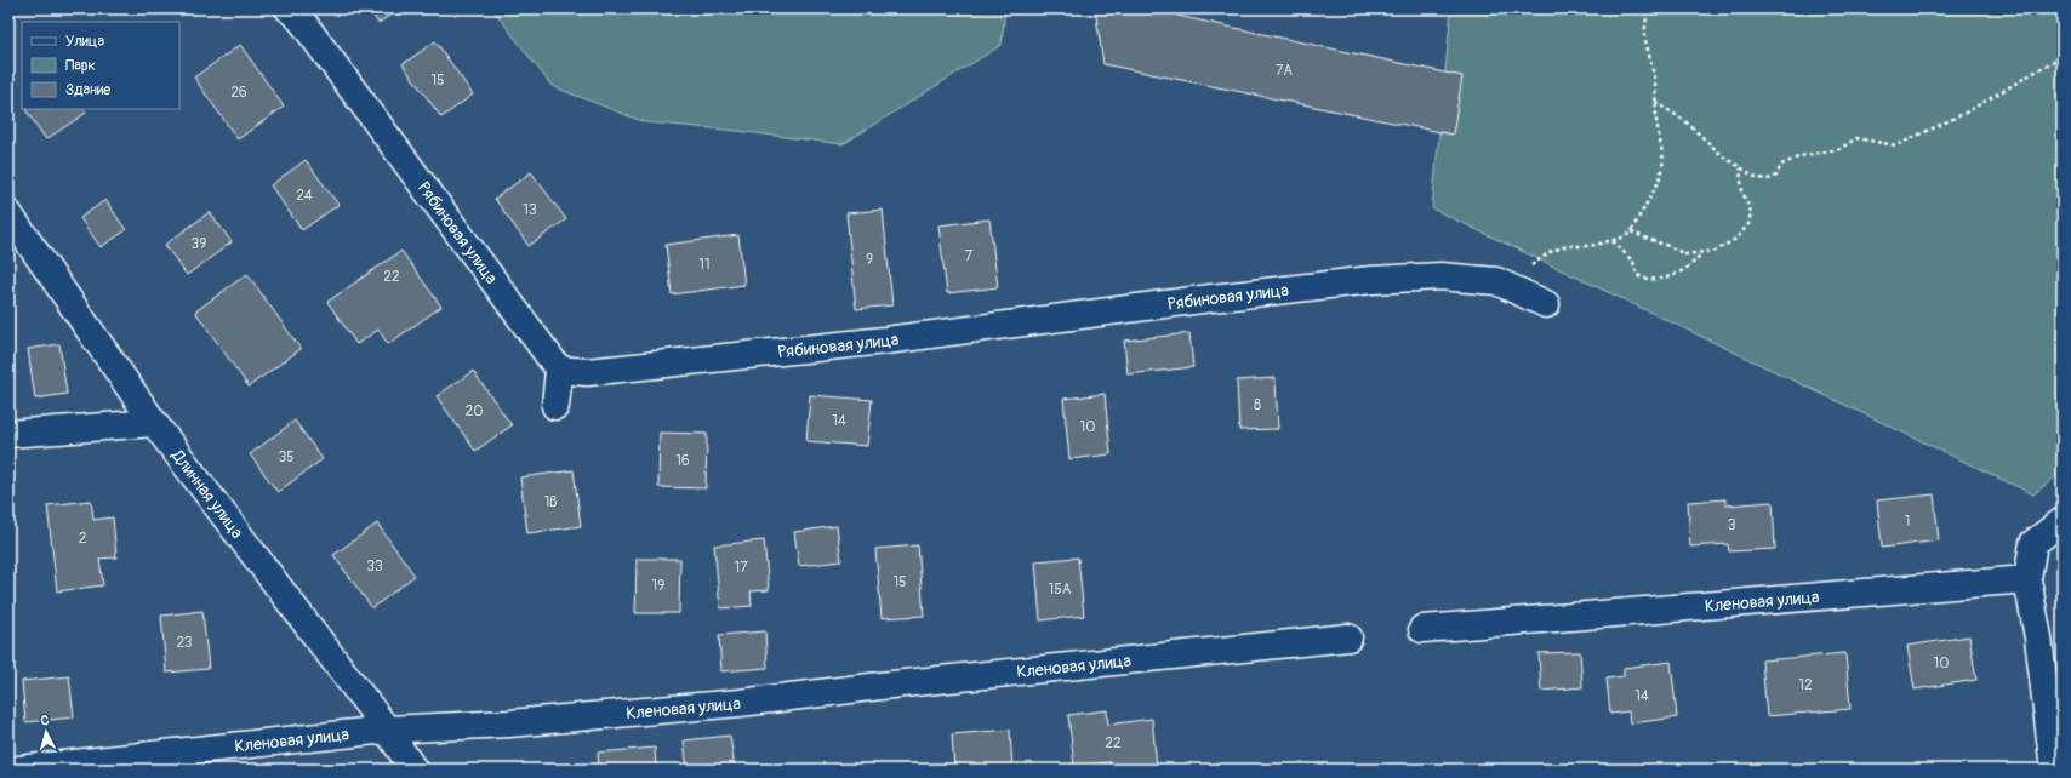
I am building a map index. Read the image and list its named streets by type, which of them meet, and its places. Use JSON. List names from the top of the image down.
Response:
{
  "streets": {
    "street": ["Рябиновая улица", "Длинная улица", "Кленовая улица"]
  },
  "crossings": [
    ["Длинная улица", "Кленовая улица"]
  ],
  "house_numbers": [
    "7А",
    "15",
    "26",
    "24",
    "13",
    "39",
    "7",
    "9",
    "11",
    "22",
    "8",
    "20",
    "14",
    "10",
    "35",
    "16",
    "18",
    "1",
    "3",
    "2",
    "33",
    "17",
    "15",
    "19",
    "15А",
    "23",
    "10",
    "12",
    "14",
    "22"
  ],
  "legend": ["Улица", "Парк", "Здание"],
  "north": "top"
}
